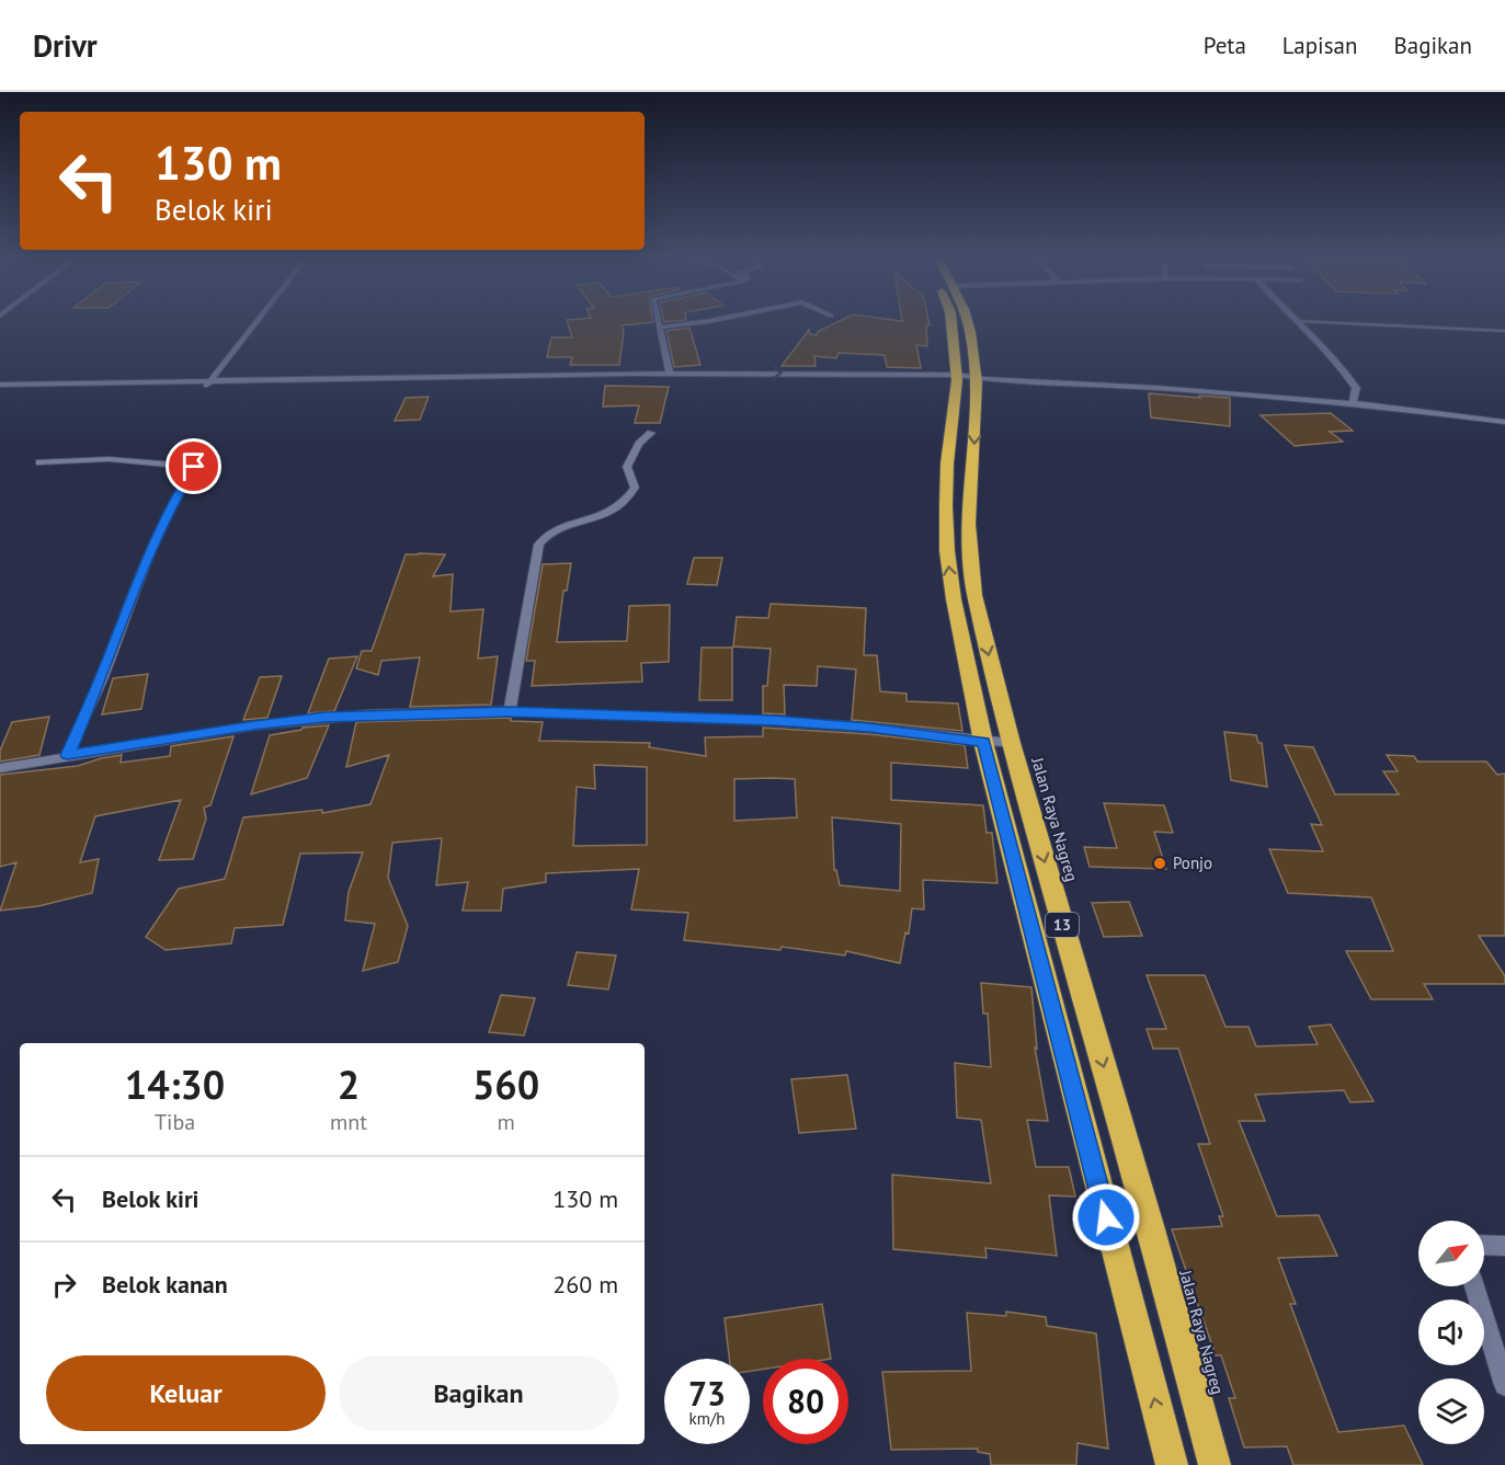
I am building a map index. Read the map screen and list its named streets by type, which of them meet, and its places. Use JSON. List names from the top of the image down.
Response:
{
  "streets": {
    "highway": ["Jalan Raya Nagreg", "13"]
  },
  "places": ["Ponjo"],
  "north": "top right",
  "page": {
    "header": "Drivr",
    "nav": ["Peta", "Lapisan", "Bagikan"],
    "turn": ["130 m", "Belok kiri"],
    "eta": [
      "14:30",
      "Tiba",
      "2",
      "mnt",
      "560",
      "m"
    ],
    "list": [
      {
        "name": "Belok kiri",
        "value": "130 m"
      },
      {
        "name": "Belok kanan",
        "value": "260 m"
      }
    ],
    "buttons": ["Keluar", "Bagikan"],
    "speed": "73 km/h",
    "limit": "80"
  }
}
